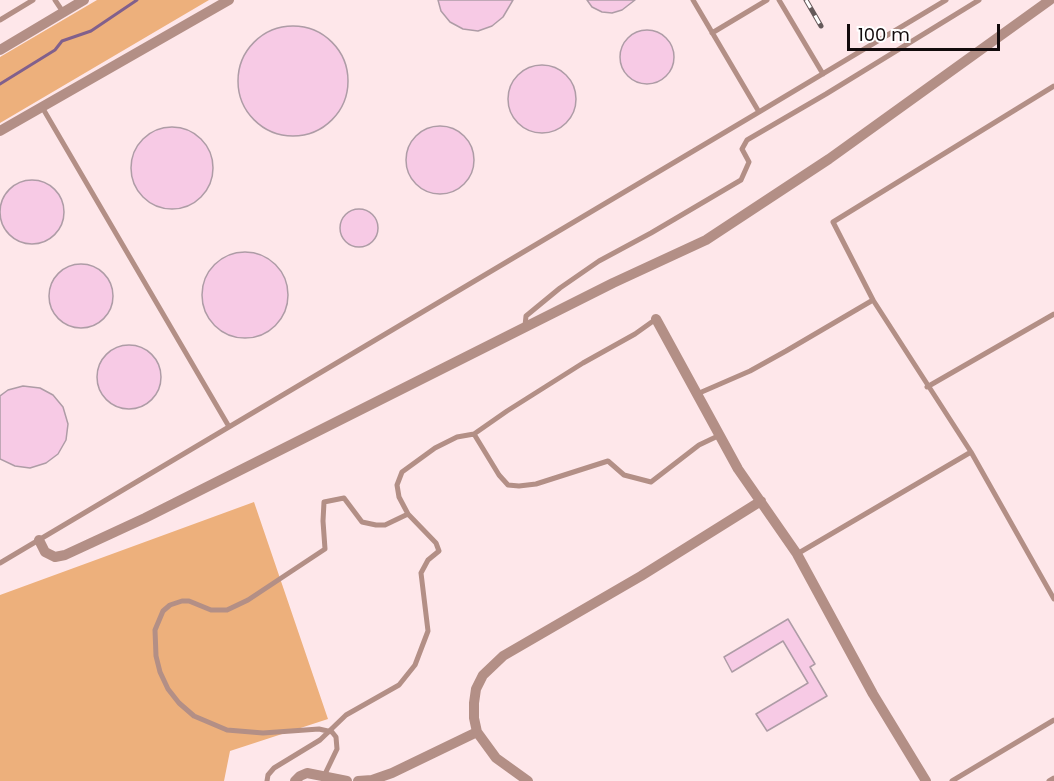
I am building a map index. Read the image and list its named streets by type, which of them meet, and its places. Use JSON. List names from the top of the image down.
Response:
{
  "scale_bar": "100 m"
}
